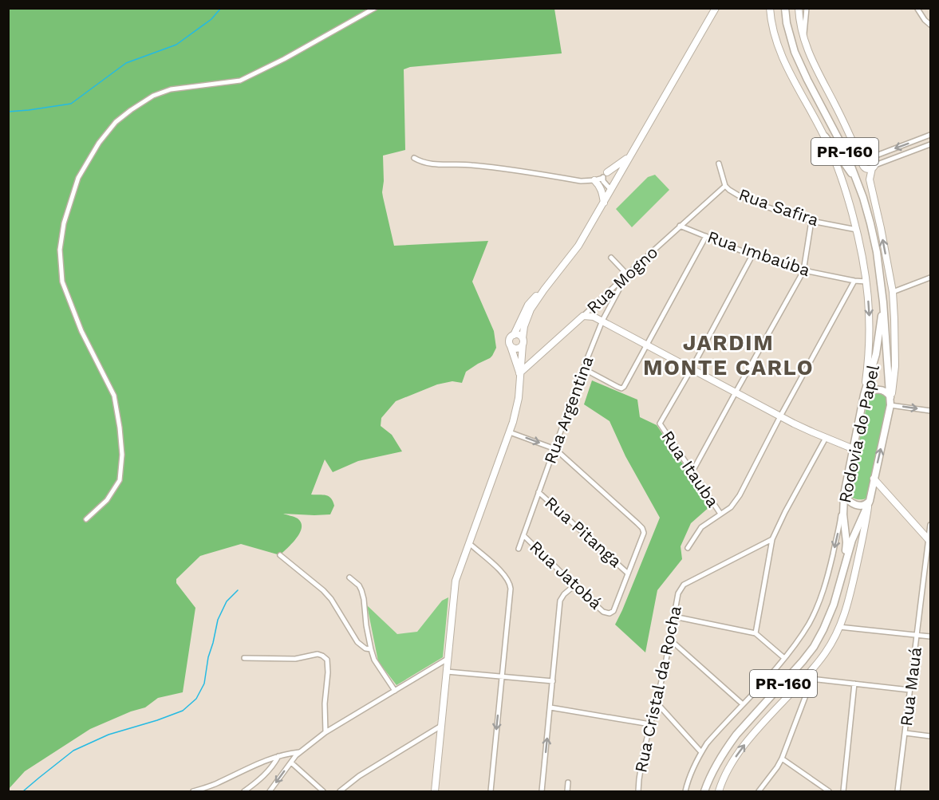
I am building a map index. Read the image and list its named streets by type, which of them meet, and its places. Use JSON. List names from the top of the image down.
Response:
{
  "streets": {
    "main road": ["PR-160", "Rua Mogno", "Rodovia do Papel"],
    "street": [
      "Rua Safira",
      "Rua Imbaúba",
      "Rua Argentina",
      "Rua Itauba",
      "Rua Pitanga",
      "Rua Jatobá",
      "Rua Mauá",
      "Rua Cristal da Rocha"
    ]
  },
  "crossings": [
    ["Rua Safira", "Rua Mogno"],
    ["Rua Imbaúba", "Rua Mogno"],
    ["Rua Mogno", "Rua Argentina"],
    ["Rua Argentina", "Rua Pitanga"],
    ["Rua Argentina", "Rua Jatobá"],
    ["Rua Pitanga", "Rua Jatobá"]
  ],
  "districts": ["JARDIM MONTE CARLO"]
}
